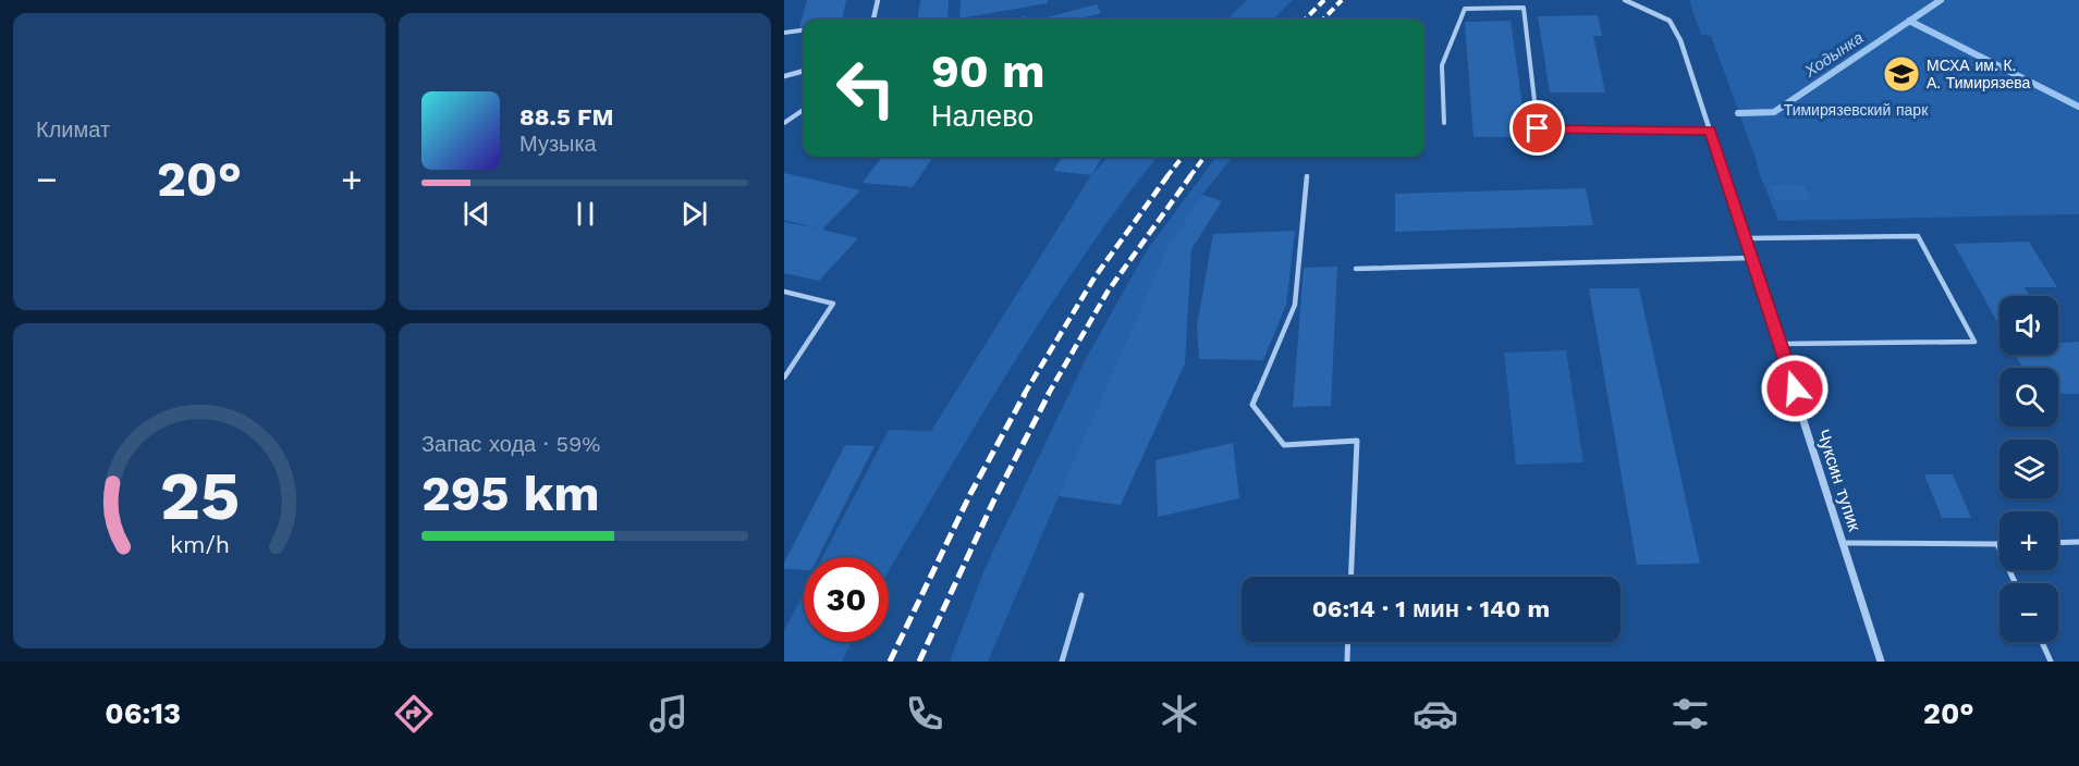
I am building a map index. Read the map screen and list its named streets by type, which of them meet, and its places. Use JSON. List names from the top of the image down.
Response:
{
  "streets": {
    "street": ["Чуксин тупик"]
  },
  "water": ["Ходынка"],
  "parks": ["Тимирязевский парк"],
  "places": {
    "school or university": ["МСХА им. К. А. Тимирязева"]
  },
  "page": {
    "tile": [
      "Климат",
      ["Запас хода · 59%", "295 km"]
    ],
    "turn": ["90 m", "Налево"],
    "song": ["88.5 FM", "Музыка"],
    "heat": ["−", "20°", "+"],
    "map_buttons": ["+", "−"],
    "limit": "30",
    "trip": "06:14 · 1 мин · 140 m",
    "tabs": ["06:13", "20°"],
    "gauge": ["25", "km/h"]
  }
}
